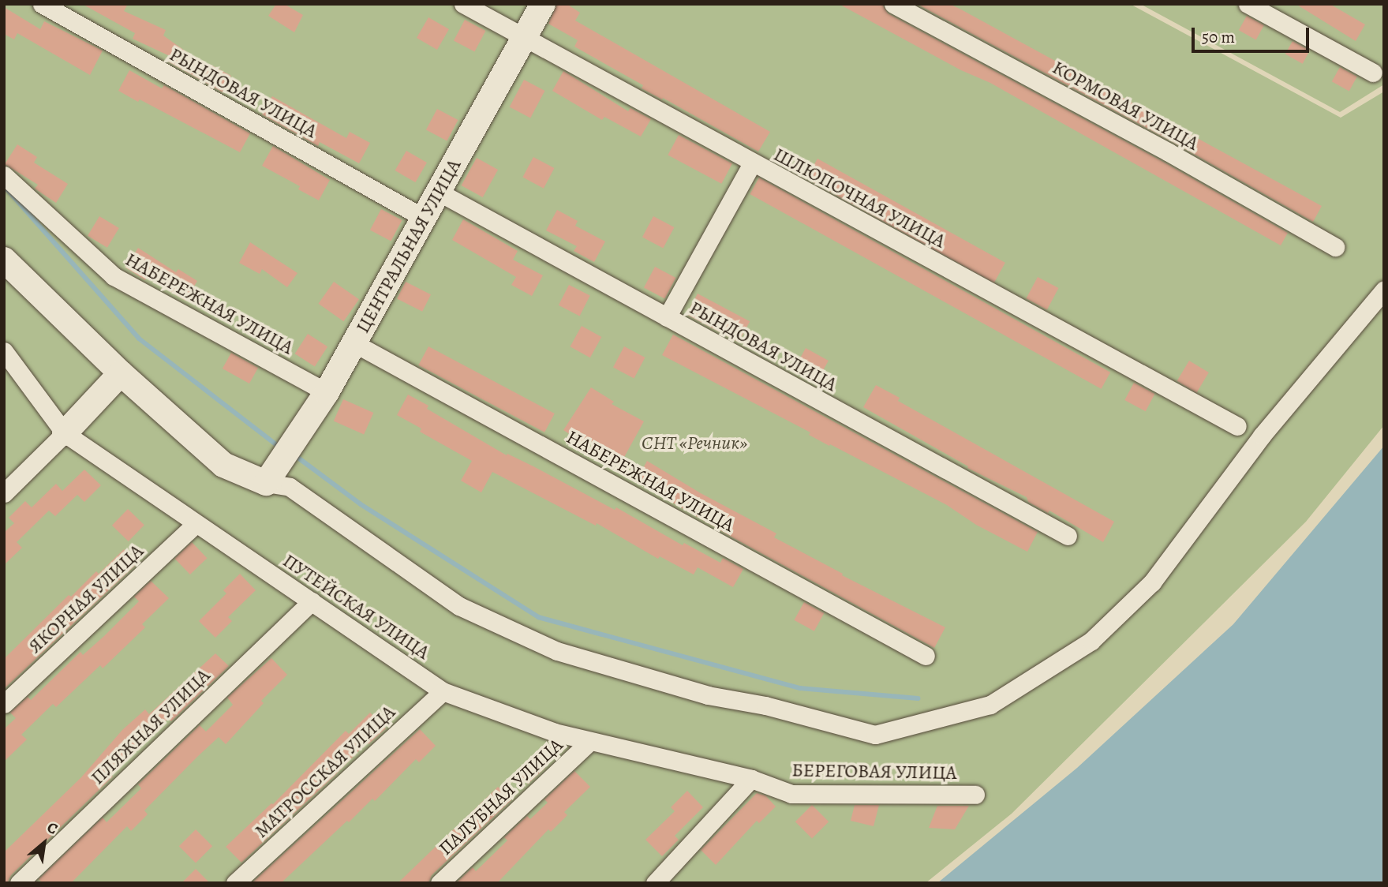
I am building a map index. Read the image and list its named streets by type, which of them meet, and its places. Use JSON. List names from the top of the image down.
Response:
{
  "streets": {
    "street": [
      "РЫНДОВАЯ УЛИЦА",
      "КОРМОВАЯ УЛИЦА",
      "ШЛЮПОЧНАЯ УЛИЦА",
      "ЦЕНТРАЛЬНАЯ УЛИЦА",
      "НАБЕРЕЖНАЯ УЛИЦА",
      "ЯКОРНАЯ УЛИЦА",
      "ПУТЕЙСКАЯ УЛИЦА",
      "ПЛЯЖНАЯ УЛИЦА",
      "МАТРОССКАЯ УЛИЦА",
      "БЕРЕГОВАЯ УЛИЦА",
      "ПАЛУБНАЯ УЛИЦА"
    ]
  },
  "crossings": [
    ["РЫНДОВАЯ УЛИЦА", "ЦЕНТРАЛЬНАЯ УЛИЦА"],
    ["ШЛЮПОЧНАЯ УЛИЦА", "ЦЕНТРАЛЬНАЯ УЛИЦА"],
    ["ЦЕНТРАЛЬНАЯ УЛИЦА", "НАБЕРЕЖНАЯ УЛИЦА"],
    ["ЯКОРНАЯ УЛИЦА", "ПУТЕЙСКАЯ УЛИЦА"],
    ["ПУТЕЙСКАЯ УЛИЦА", "ПЛЯЖНАЯ УЛИЦА"],
    ["ПУТЕЙСКАЯ УЛИЦА", "МАТРОССКАЯ УЛИЦА"],
    ["ПУТЕЙСКАЯ УЛИЦА", "БЕРЕГОВАЯ УЛИЦА"],
    ["ПУТЕЙСКАЯ УЛИЦА", "ПАЛУБНАЯ УЛИЦА"]
  ],
  "parks": ["СНТ «Речник»"],
  "scale_bar": "50 m",
  "north": "top right"
}
